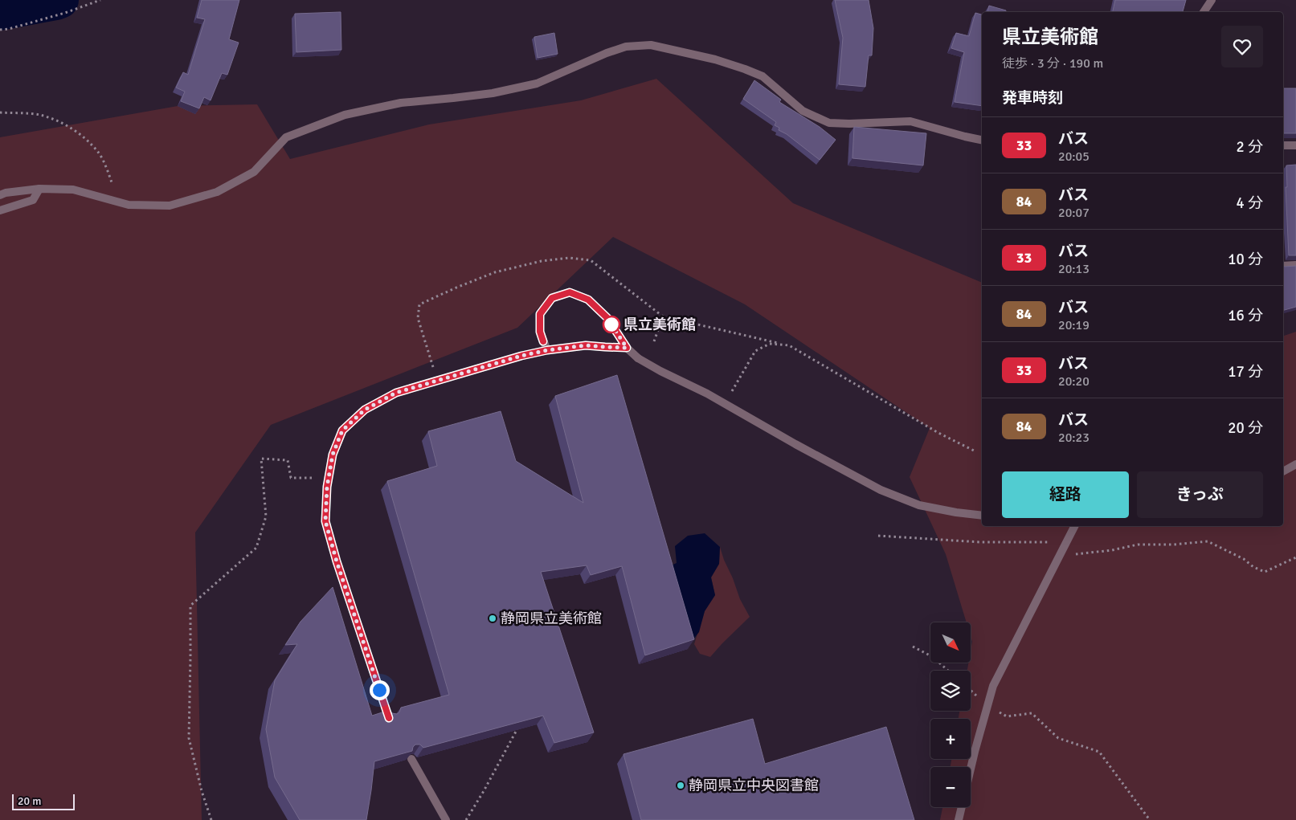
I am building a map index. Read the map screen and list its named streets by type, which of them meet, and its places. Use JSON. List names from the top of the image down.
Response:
{
  "places": ["県立美術館", "静岡県立美術館", "静岡県立中央図書館"],
  "lines": ["bus line 33"],
  "scale_bar": "20 m",
  "north": "bottom right",
  "page": {
    "heading": [
      ["県立美術館", "徒歩 · 3 分 · 190 m"],
      "発車時刻"
    ],
    "list": [
      {
        "mark": "33",
        "name": "バス",
        "note": "20:05",
        "value": "2 分"
      },
      {
        "mark": "84",
        "name": "バス",
        "note": "20:07",
        "value": "4 分"
      },
      {
        "mark": "33",
        "name": "バス",
        "note": "20:13",
        "value": "10 分"
      },
      {
        "mark": "84",
        "name": "バス",
        "note": "20:19",
        "value": "16 分"
      },
      {
        "mark": "33",
        "name": "バス",
        "note": "20:20",
        "value": "17 分"
      },
      {
        "mark": "84",
        "name": "バス",
        "note": "20:23",
        "value": "20 分"
      }
    ],
    "buttons": ["経路", "きっぷ"],
    "map_buttons": ["+", "−"],
    "scale": "20 m"
  }
}
